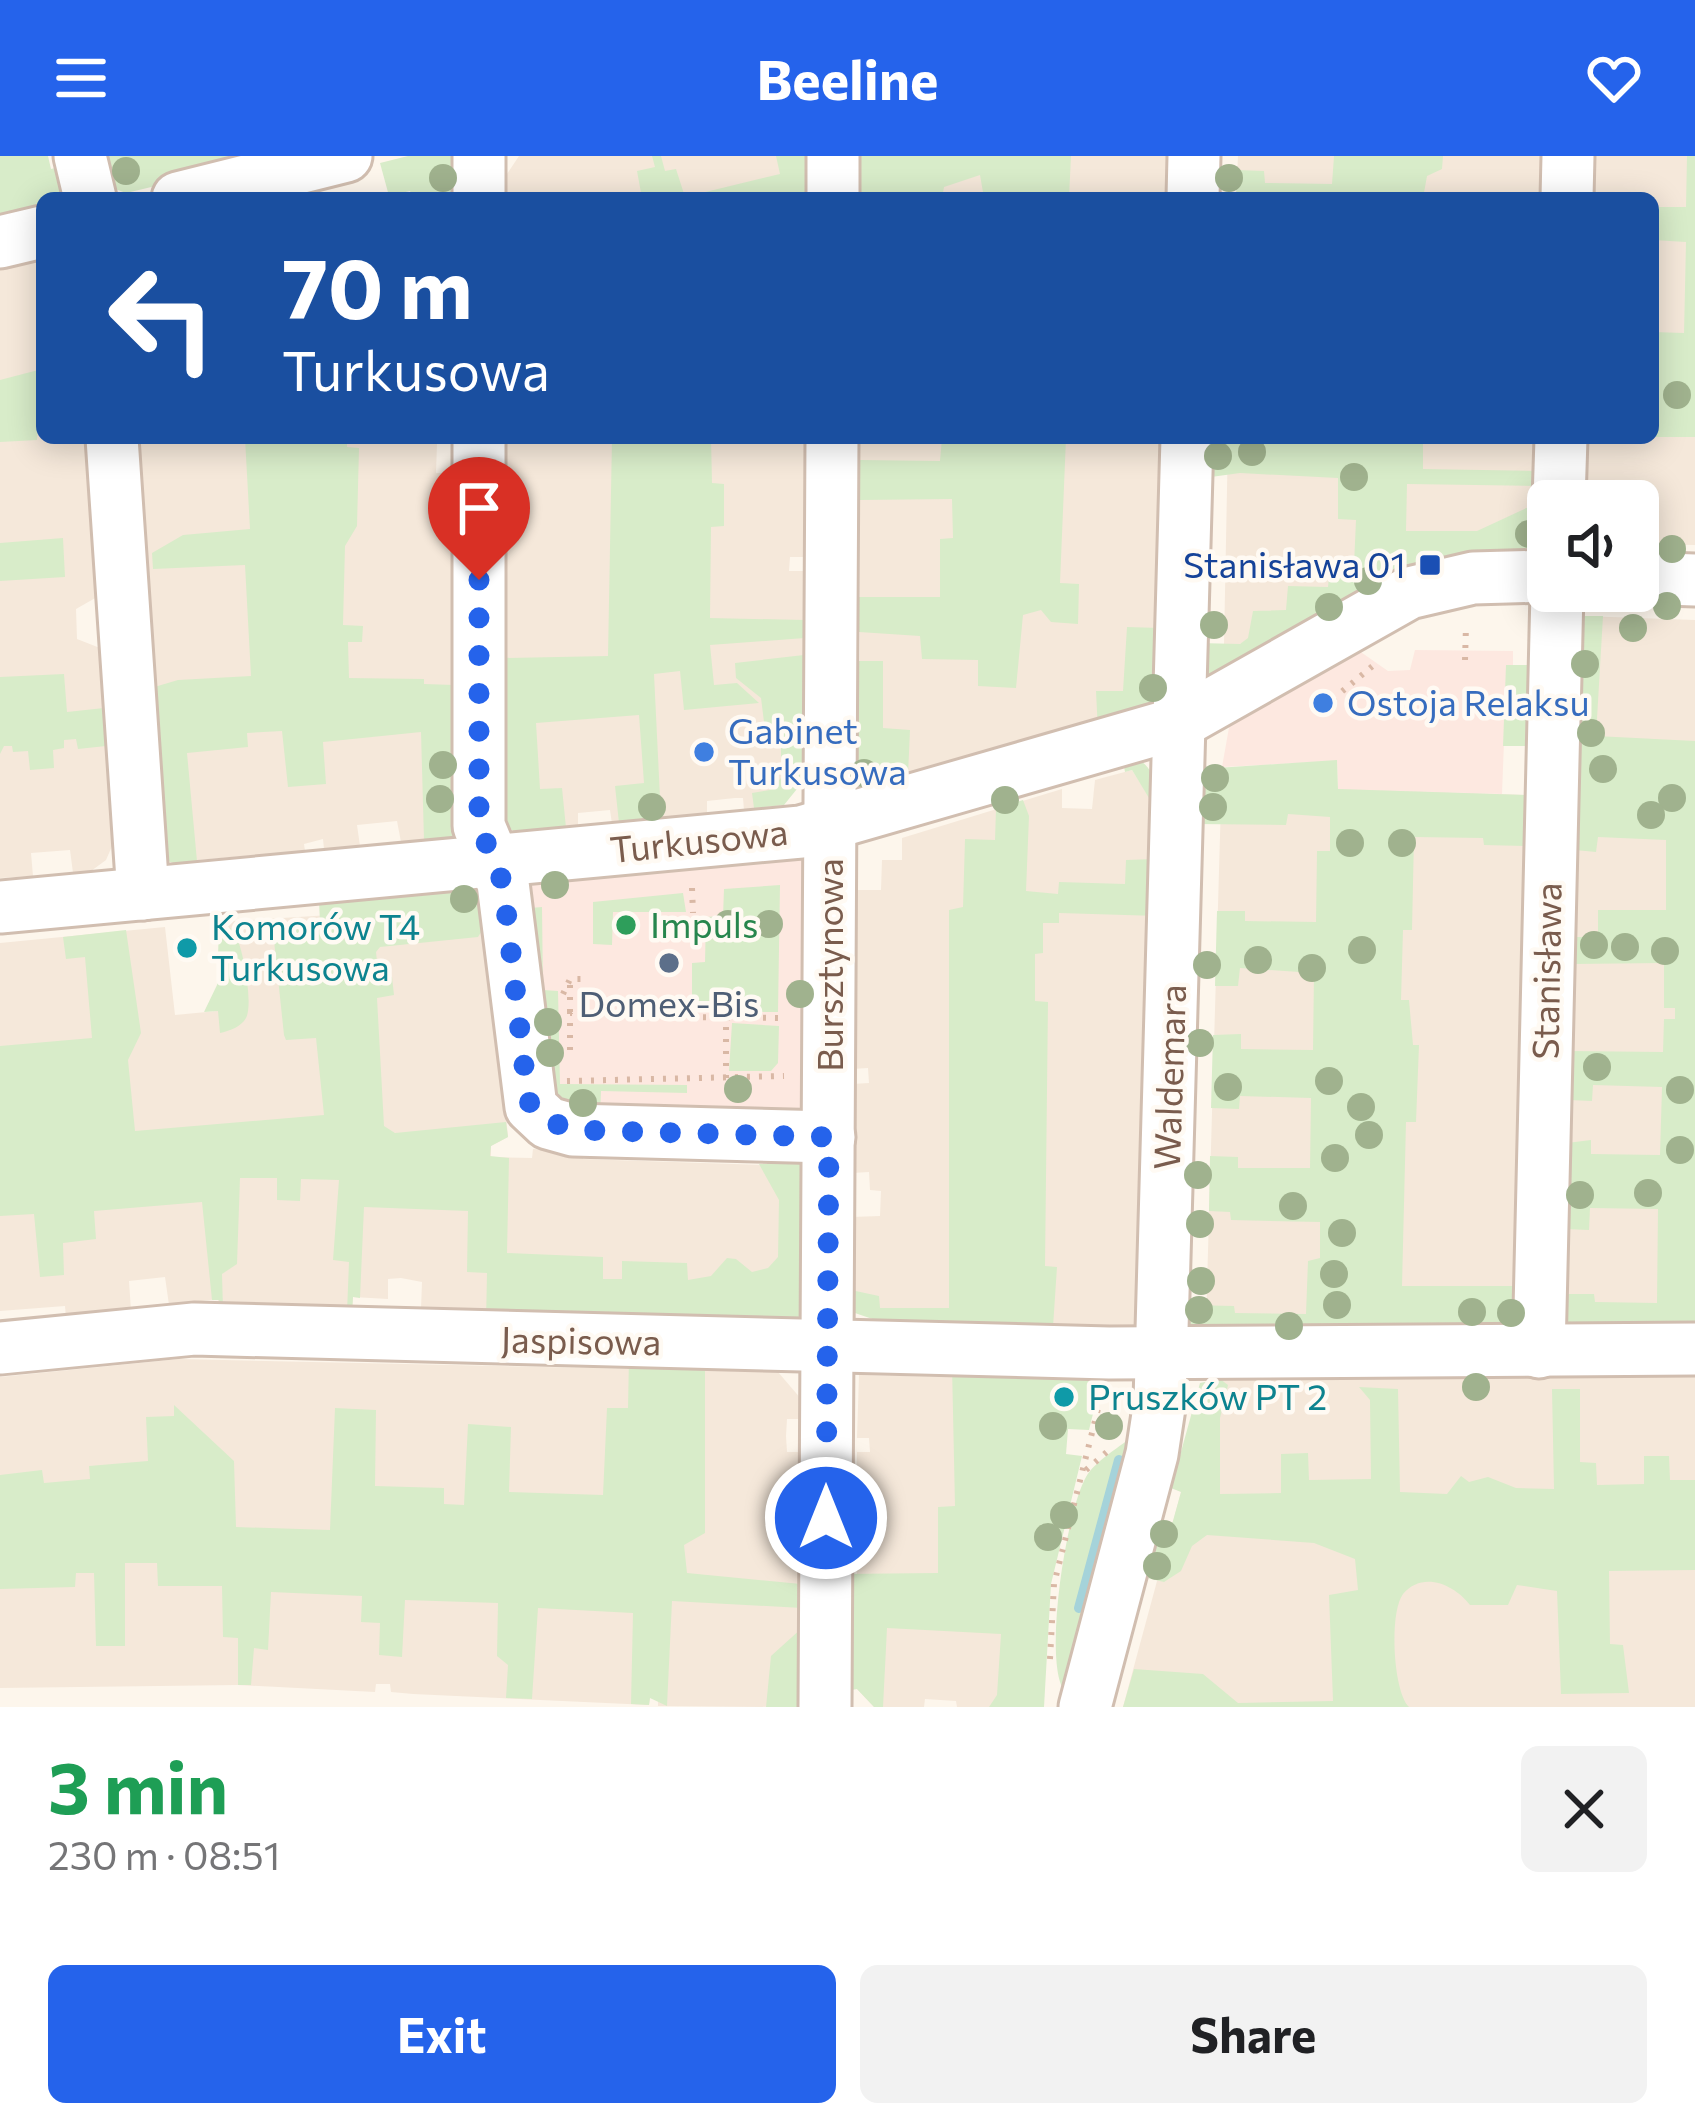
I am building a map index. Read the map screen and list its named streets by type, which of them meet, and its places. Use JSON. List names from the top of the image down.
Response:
{
  "streets": {
    "street": [
      "Turkusowa",
      "Bursztynowa",
      "Stanisława",
      "Waldemara",
      "Jaspisowa"
    ]
  },
  "crossings": [
    ["Turkusowa", "Bursztynowa"],
    ["Turkusowa", "Waldemara"],
    ["Bursztynowa", "Jaspisowa"],
    ["Stanisława", "Jaspisowa"],
    ["Waldemara", "Jaspisowa"]
  ],
  "places": {
    "transit": ["Stanisława 01"],
    "other": [
      "Ostoja Relaksu",
      "Gabinet Turkusowa",
      "Impuls",
      "Komorów T4 Turkusowa",
      "Domex-Bis",
      "Pruszków PT 2"
    ]
  },
  "page": {
    "header": "Beeline",
    "turn": ["70 m", "Turkusowa"],
    "heading": ["3 min", "230 m · 08:51"],
    "buttons": ["Exit", "Share"]
  }
}
